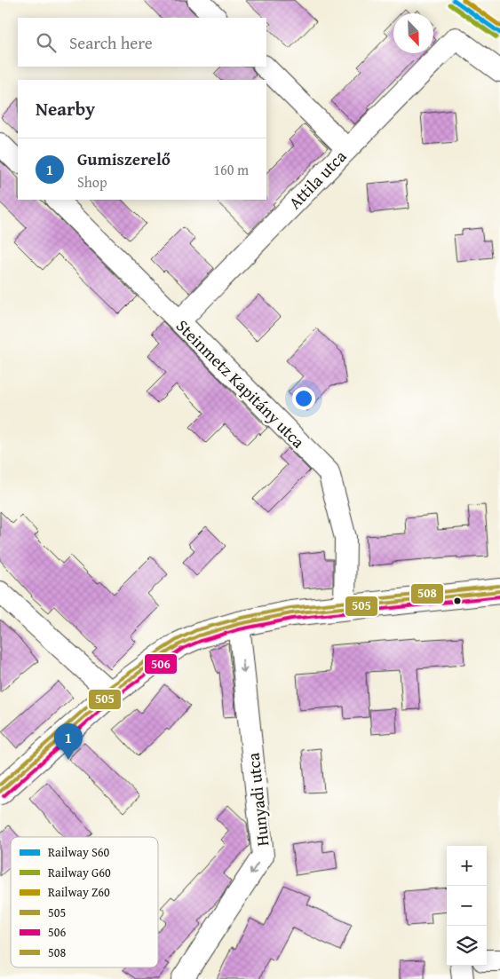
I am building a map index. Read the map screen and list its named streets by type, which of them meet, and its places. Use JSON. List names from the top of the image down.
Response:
{
  "streets": {
    "street": ["Attila utca", "Steinmetz Kapitány utca", "Hunyadi utca"]
  },
  "crossings": [
    ["Attila utca", "Steinmetz Kapitány utca"]
  ],
  "one_way": ["Hunyadi utca"],
  "lines": [
    "rail line S60",
    "rail line Z60",
    "rail line G60",
    "transit line 508",
    "transit line 505",
    "transit line 506"
  ],
  "legend": [
    "Railway S60",
    "Railway G60",
    "Railway Z60",
    "505",
    "506",
    "508"
  ],
  "north": "bottom right",
  "page": {
    "search": "Search here",
    "heading": "Nearby",
    "list": [
      {
        "mark": "1",
        "name": "Gumiszerelő",
        "note": "Shop",
        "value": "160 m"
      }
    ],
    "pins": "1",
    "map_buttons": ["+", "−"]
  }
}
